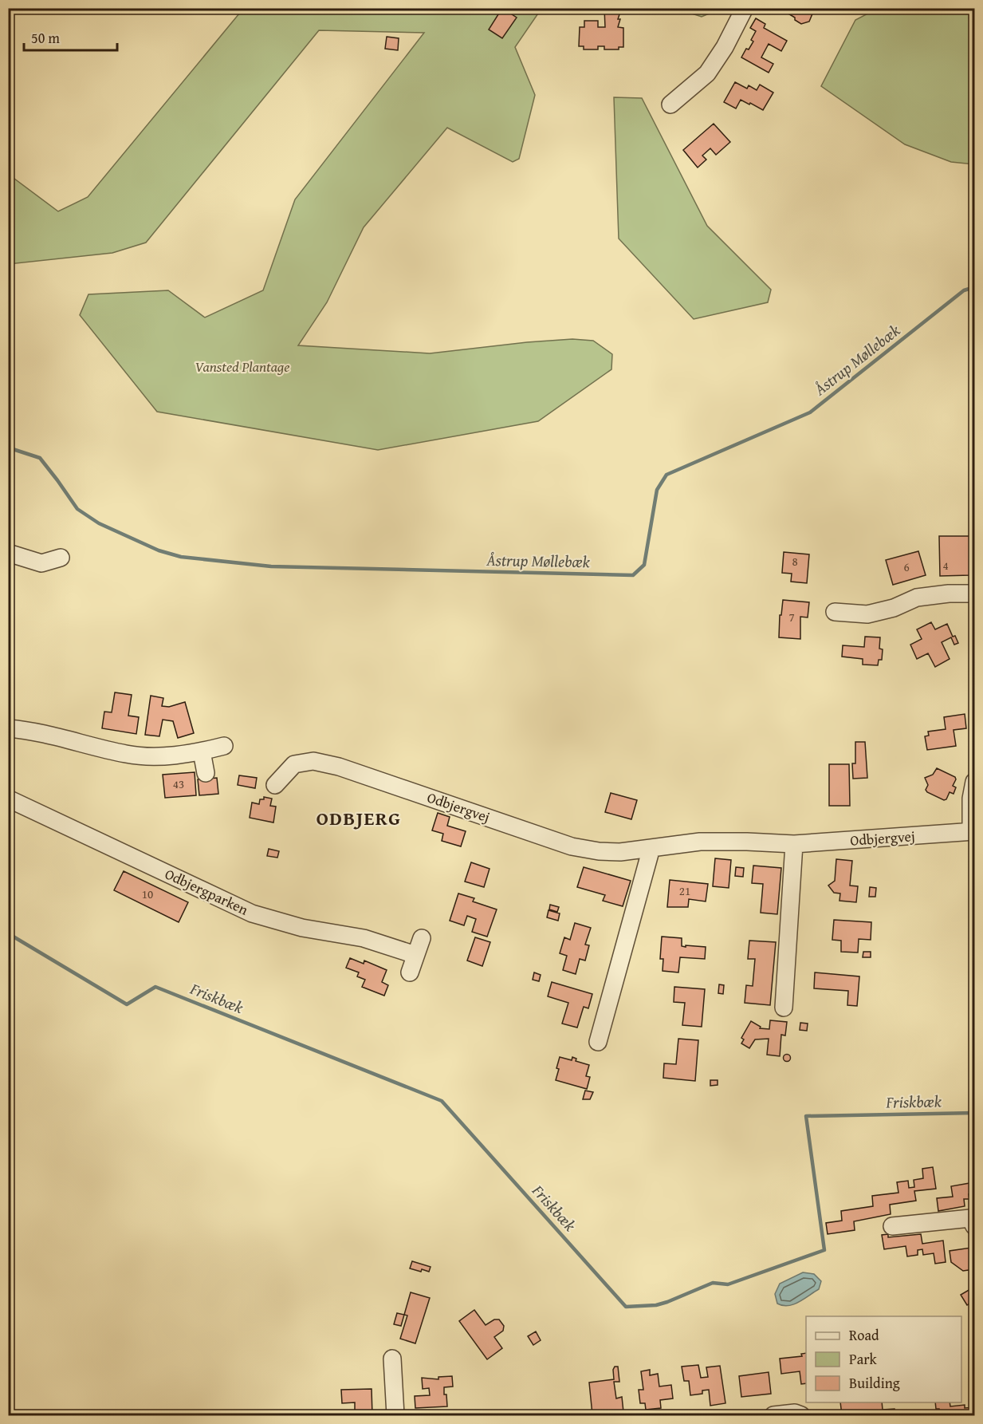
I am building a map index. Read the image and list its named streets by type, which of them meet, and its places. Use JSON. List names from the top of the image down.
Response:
{
  "streets": {
    "street": ["Odbjergvej", "Odbjergparken"]
  },
  "districts": ["ODBJERG"],
  "water": ["Åstrup Møllebæk", "Friskbæk"],
  "parks": ["Vansted Plantage"],
  "house_numbers": [
    "8",
    "4",
    "6",
    "7",
    "43",
    "21",
    "10"
  ],
  "legend": ["Road", "Park", "Building"],
  "scale_bar": "50 m"
}
